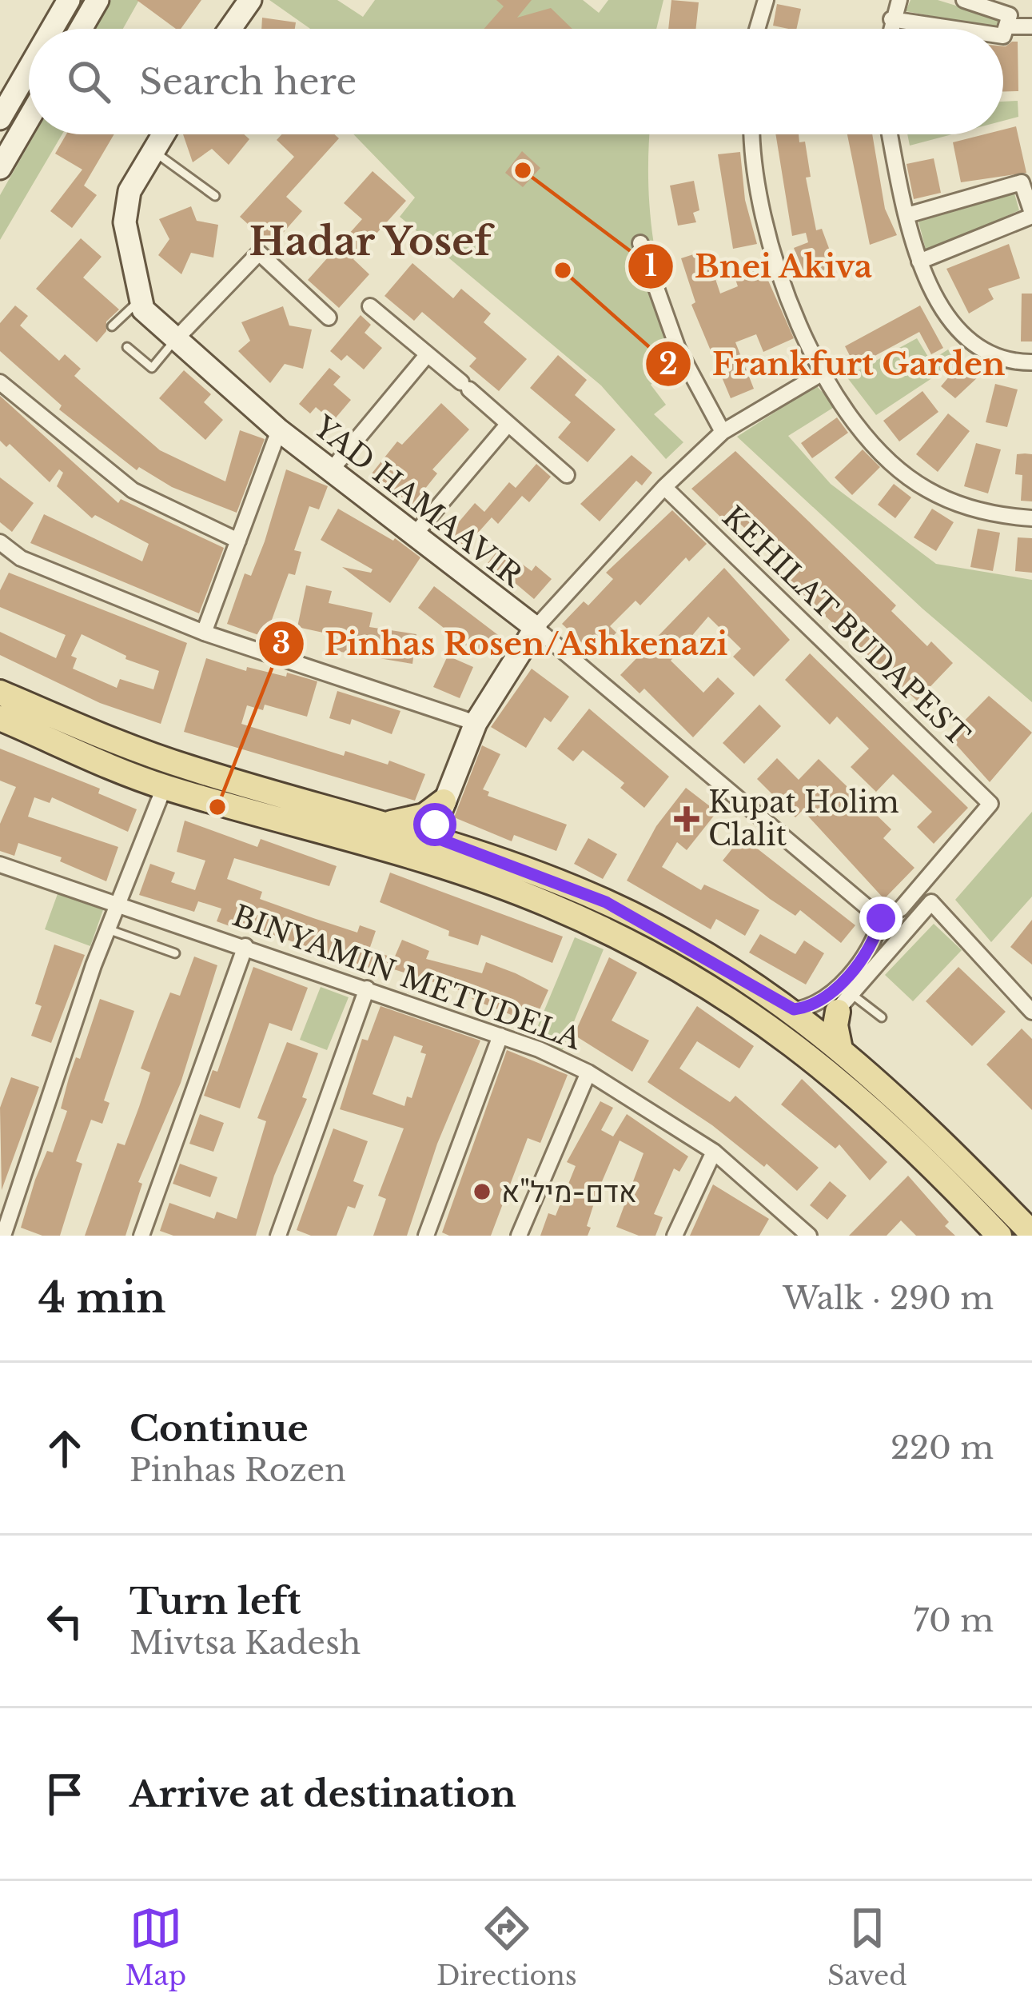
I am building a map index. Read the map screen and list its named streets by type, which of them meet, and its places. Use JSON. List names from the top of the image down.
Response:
{
  "streets": {
    "street": ["YAD HAMAAVIR", "KEHILAT BUDAPEST", "BINYAMIN METUDELA"]
  },
  "crossings": [
    ["YAD HAMAAVIR", "KEHILAT BUDAPEST"]
  ],
  "districts": ["Hadar Yosef"],
  "places": {
    "other": [
      "Bnei Akiva",
      "Frankfurt Garden",
      "Pinhas Rosen/Ashkenazi",
      "אדם-מיל\"א"
    ],
    "health": ["Kupat Holim Clalit"]
  },
  "page": {
    "search": "Search here",
    "heading": ["4 min", "Walk · 290 m"],
    "list": [
      ["Continue", "Pinhas Rozen", "220 m"],
      ["Turn left", "Mivtsa Kadesh", "70 m"],
      "Arrive at destination"
    ],
    "nav": ["Map", "Directions", "Saved"]
  }
}
